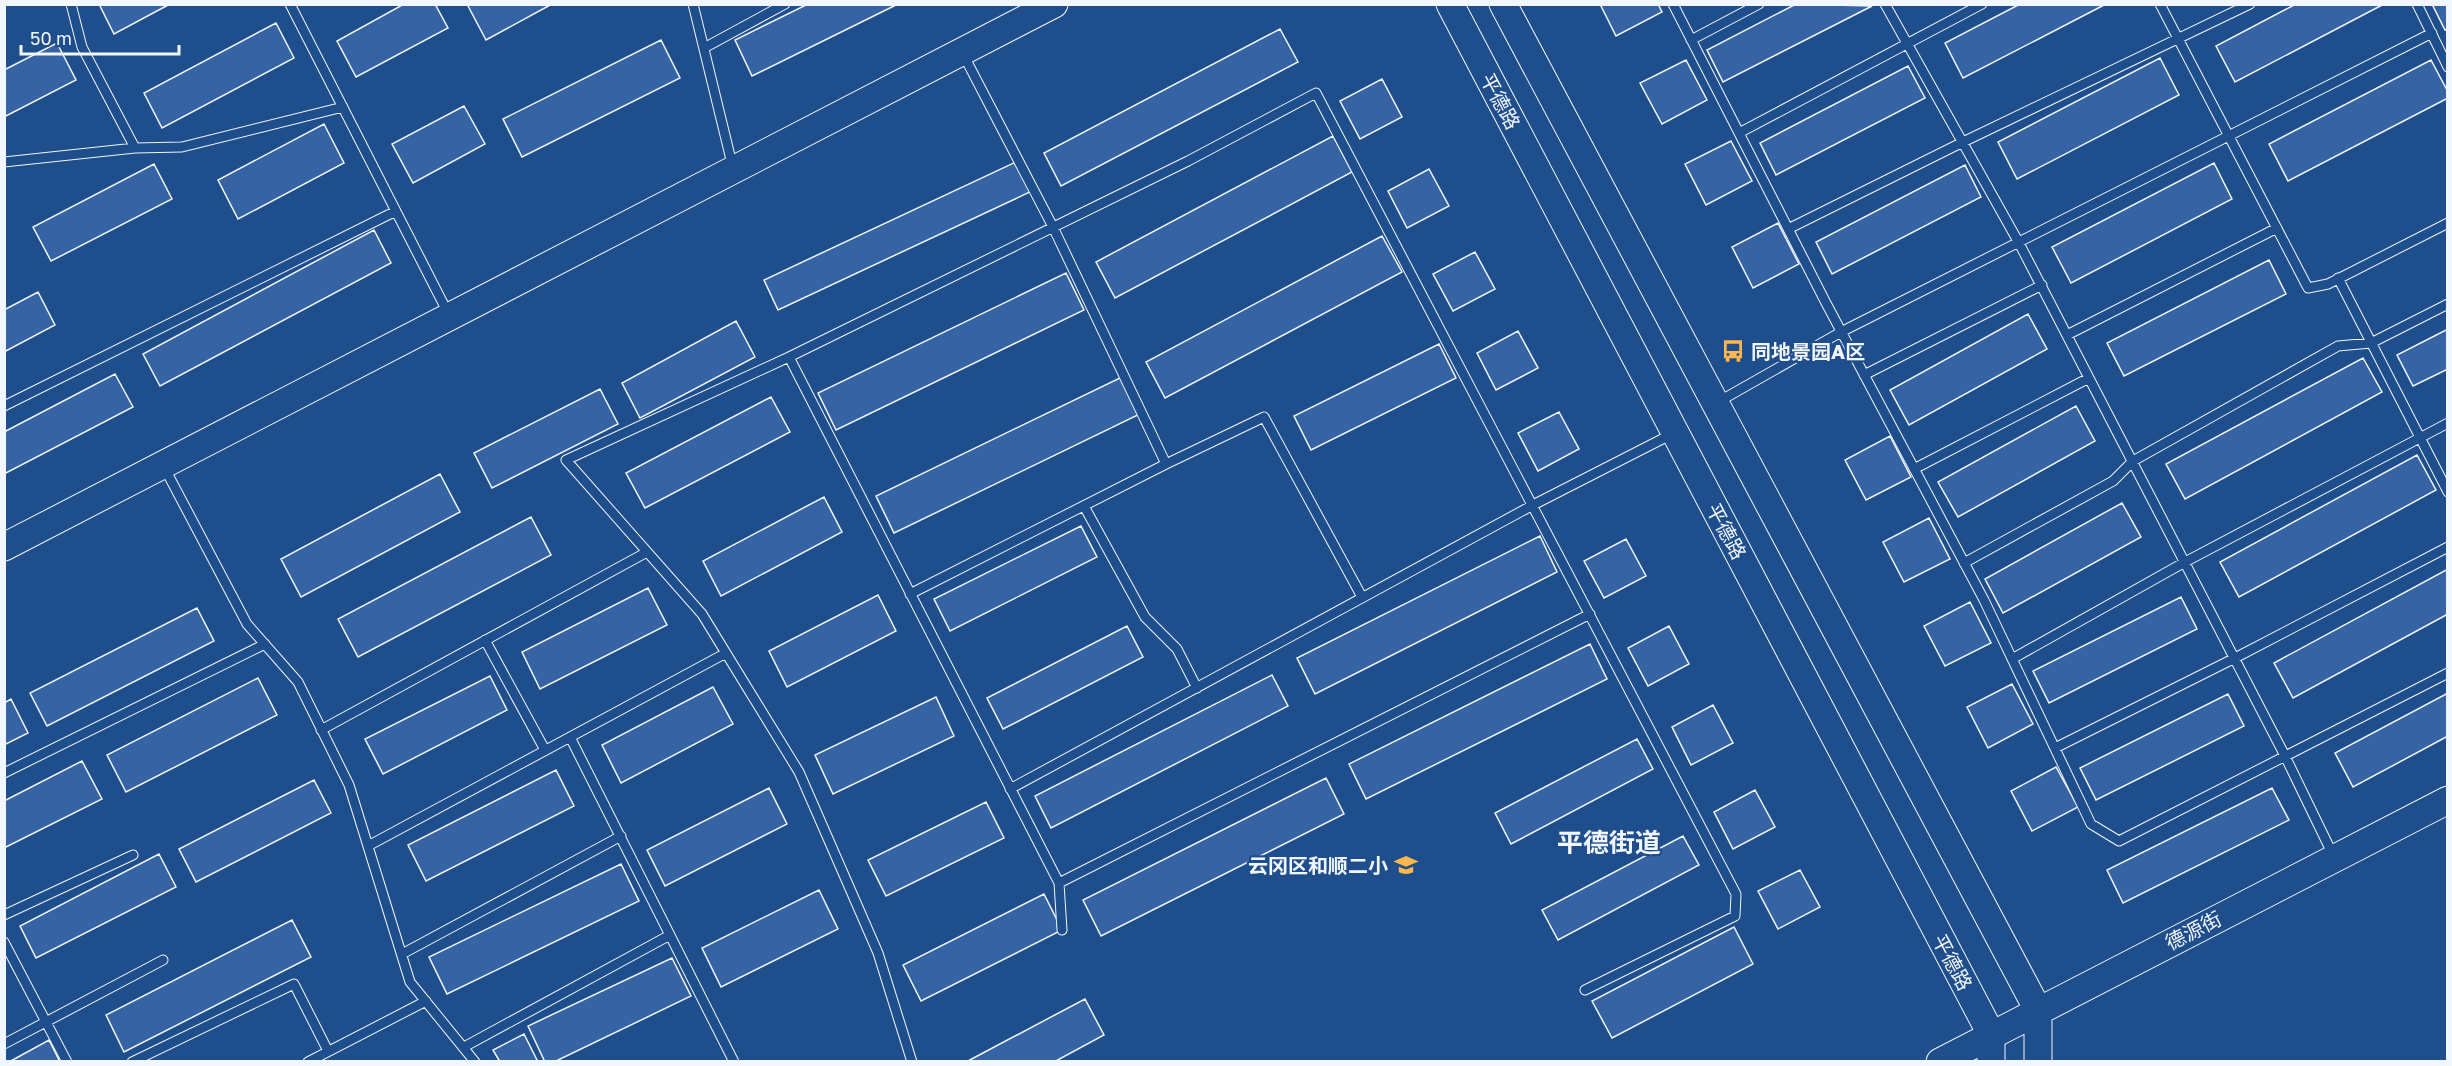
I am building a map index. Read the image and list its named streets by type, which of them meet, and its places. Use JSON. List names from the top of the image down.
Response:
{
  "streets": {
    "main road": ["平德路", "德源街"]
  },
  "crossings": [
    ["平德路", "德源街"]
  ],
  "districts": ["平德街道"],
  "places": {
    "bus stop": ["同地景园A区"],
    "school or university": ["云冈区和顺二小"]
  },
  "scale_bar": "50 m"
}
